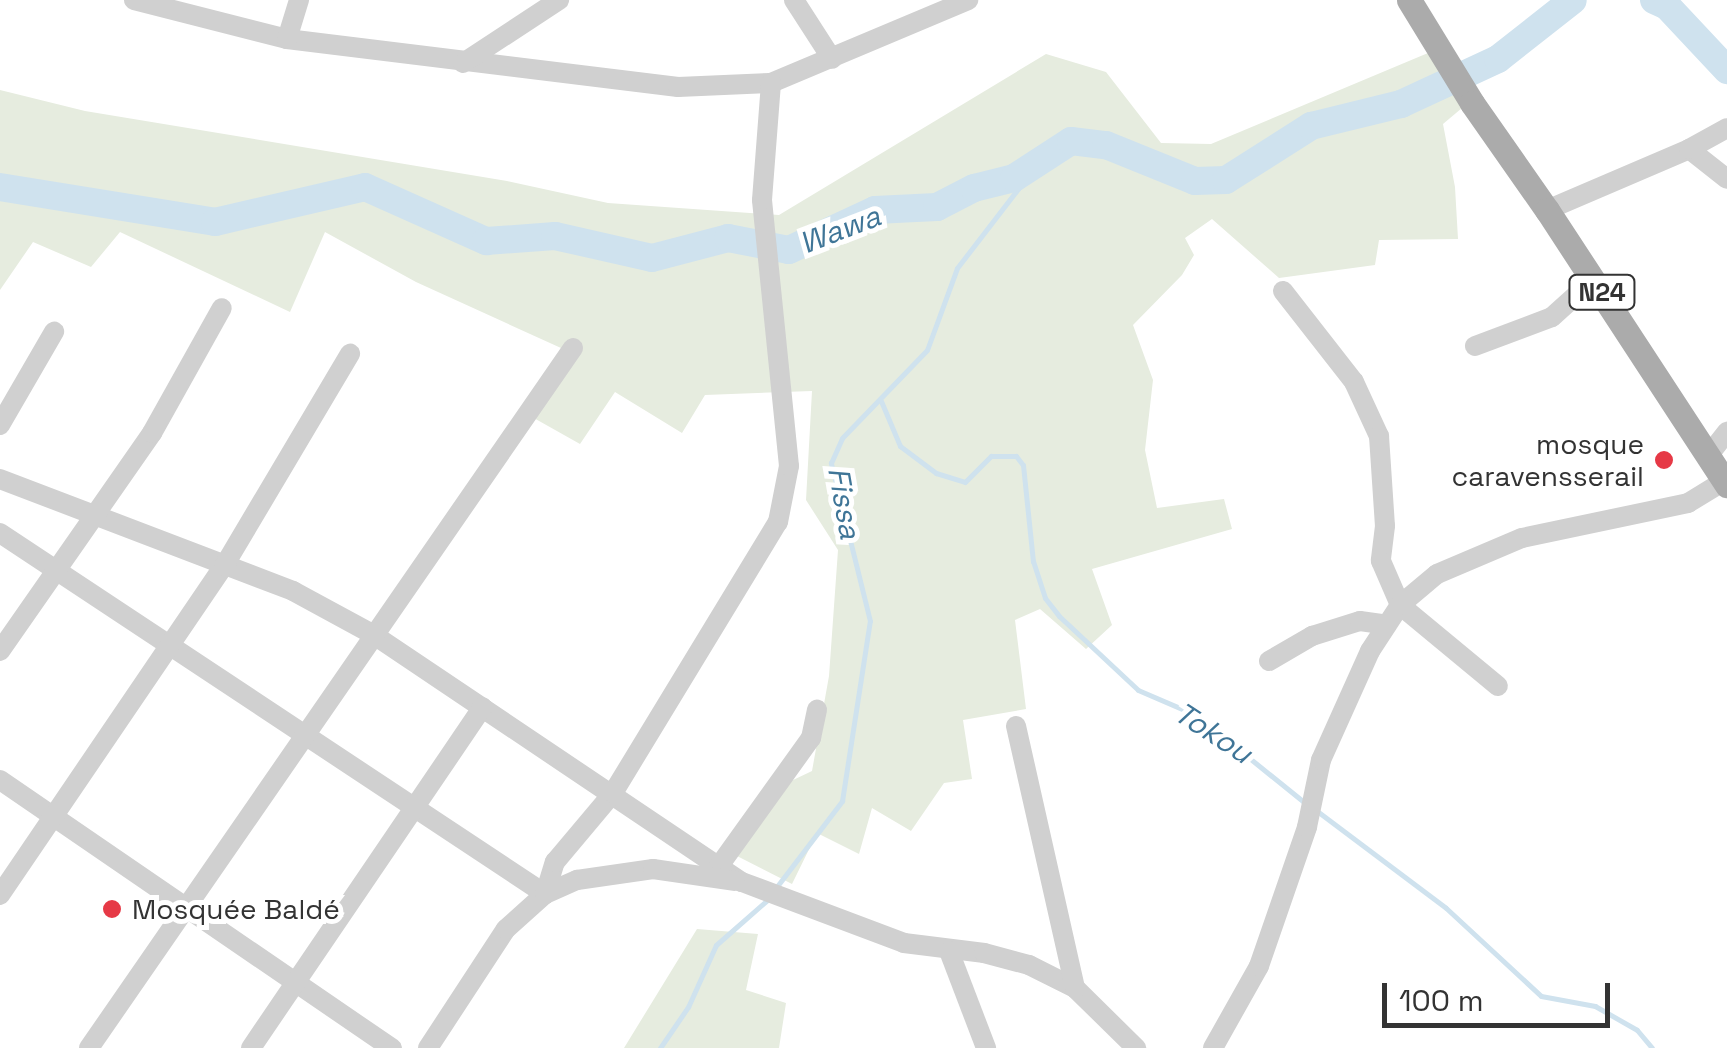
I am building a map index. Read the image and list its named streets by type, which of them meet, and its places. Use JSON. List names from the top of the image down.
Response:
{
  "streets": {
    "main road": ["N24"]
  },
  "water": ["Wawa", "Fissa", "Tokou"],
  "places": ["mosque caravensserail", "Mosquée Baldé"],
  "scale_bar": "100 m"
}
